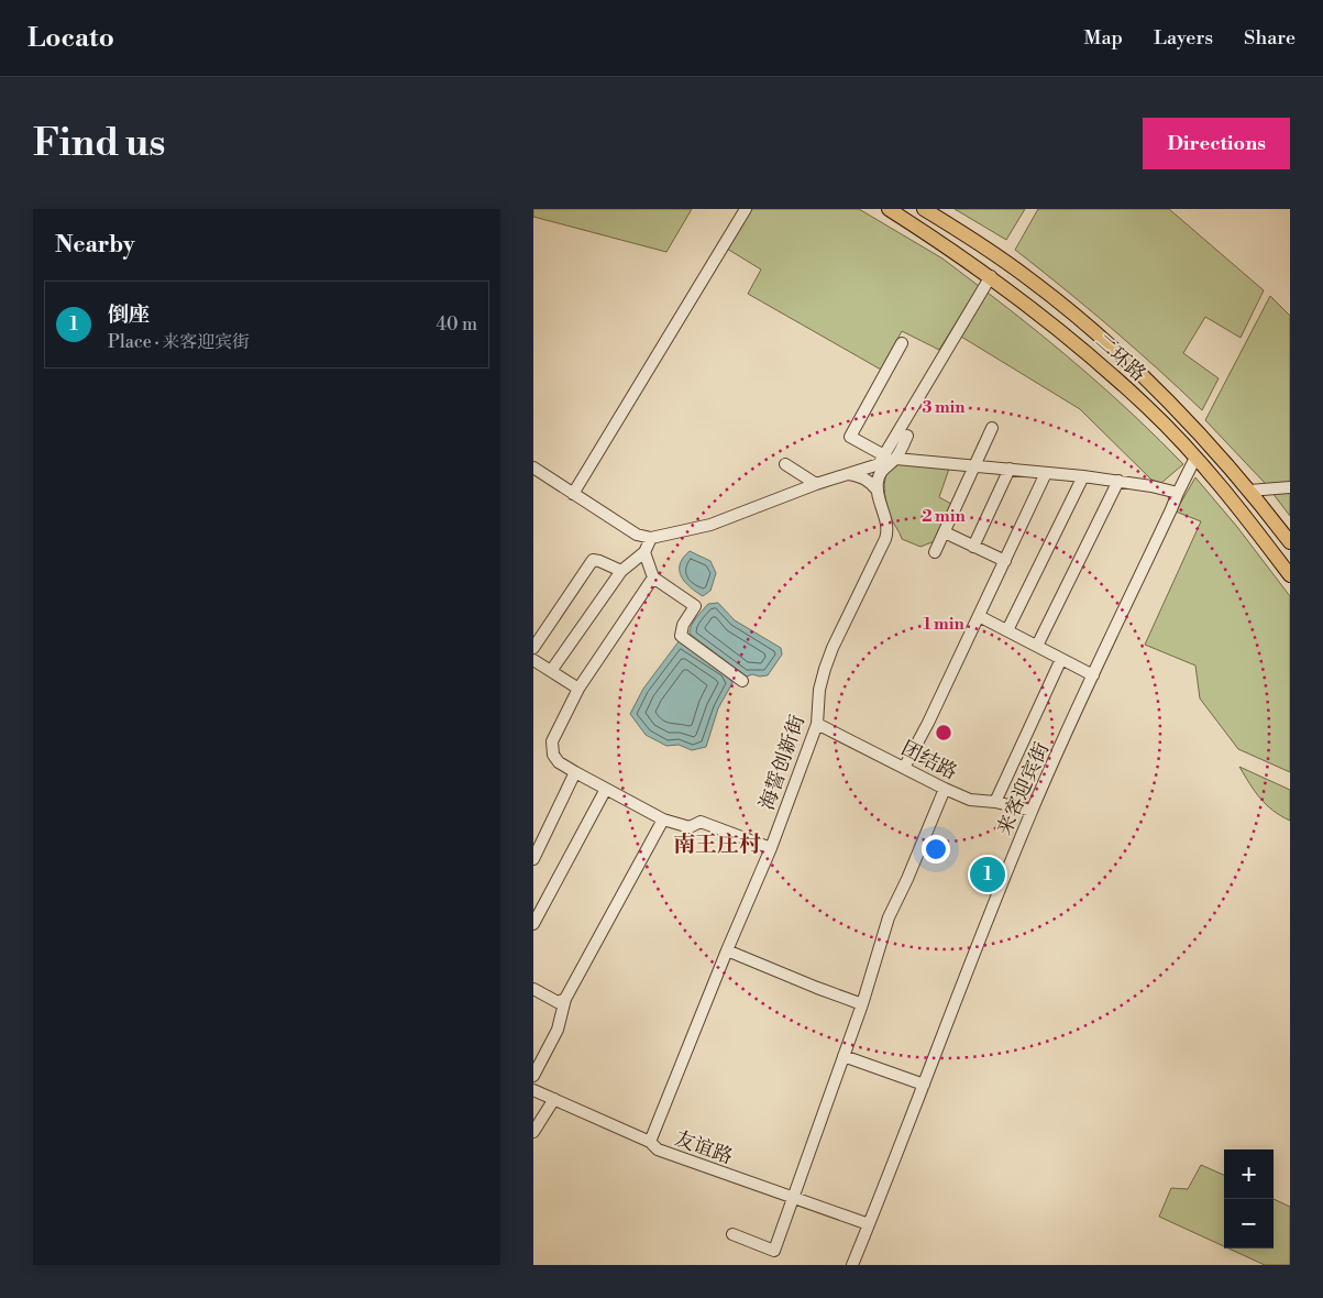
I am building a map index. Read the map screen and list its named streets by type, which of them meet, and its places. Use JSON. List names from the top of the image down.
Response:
{
  "streets": {
    "main road": ["二环路"],
    "street": [
      "团结路",
      "海誓创新街",
      "来客迎宾街",
      "友谊路"
    ]
  },
  "crossings": [
    ["二环路", "来客迎宾街"],
    ["团结路", "海誓创新街"],
    ["团结路", "来客迎宾街"],
    ["海誓创新街", "友谊路"],
    ["来客迎宾街", "友谊路"]
  ],
  "districts": ["南王庄村"],
  "page": {
    "header": "Locato",
    "nav": ["Map", "Layers", "Share"],
    "buttons": "Directions",
    "title": "Find us",
    "heading": "Nearby",
    "list": [
      {
        "mark": "1",
        "name": "倒座",
        "note": "Place · 来客迎宾街",
        "value": "40 m"
      }
    ],
    "pins": "1",
    "map_buttons": ["+", "−"]
  },
  "rings": ["3 min", "2 min", "1 min"]
}
